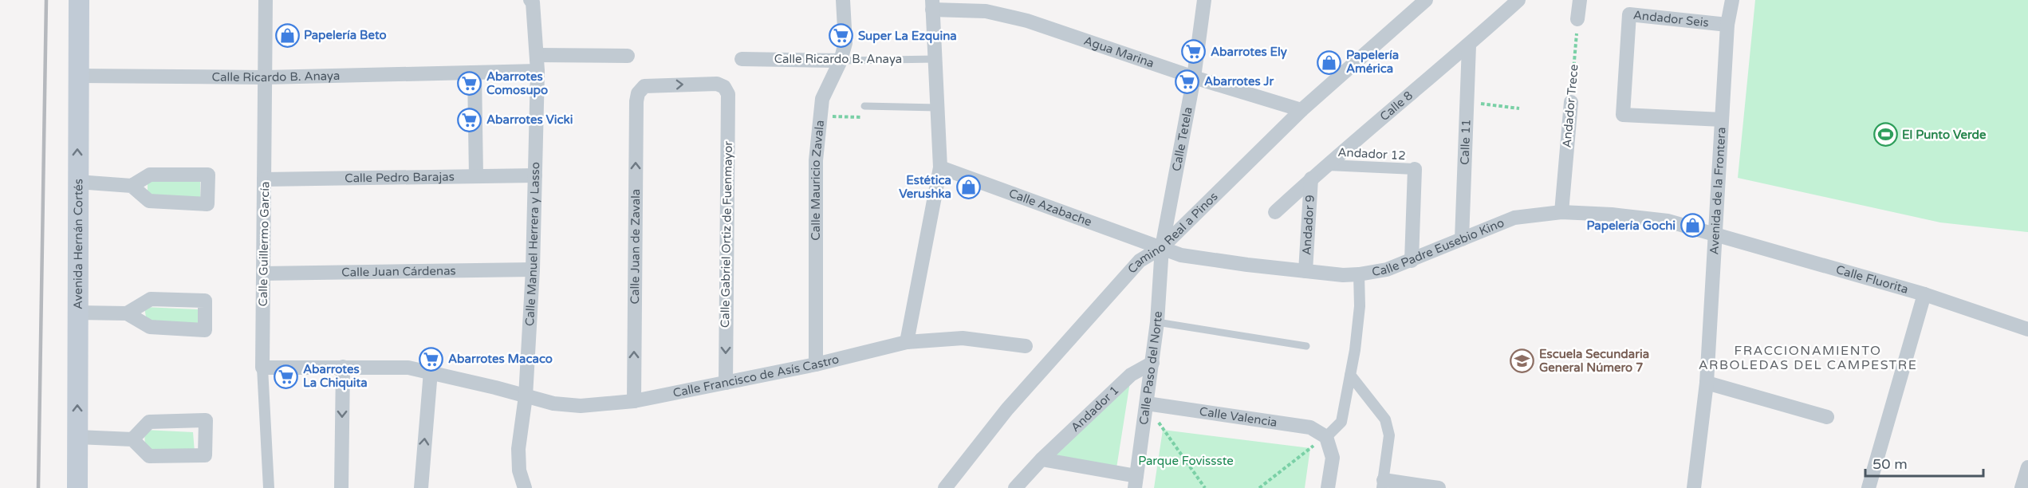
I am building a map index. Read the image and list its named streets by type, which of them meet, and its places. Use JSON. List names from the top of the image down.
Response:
{
  "streets": {
    "main road": ["Avenida Hernán Cortés"],
    "street": [
      "Andador Seis",
      "Agua Marina",
      "Calle Ricardo B. Anaya",
      "Calle 8",
      "Andador Trece",
      "Calle Tetela",
      "Calle 11",
      "Andador 12",
      "Calle Pedro Barajas",
      "Calle Mauricio Zavala",
      "Avenida de la Frontera",
      "Calle Azabache",
      "Andador 9",
      "Camino Real a Pinos",
      "Calle Gabriel Ortiz de Fuenmayor",
      "Calle Guillermo García",
      "Calle Manuel Herrera y Lasso",
      "Calle Padre Eusebio Kino",
      "Calle Juan de Zavala",
      "Calle Juan Cárdenas",
      "Calle Fluorita",
      "Calle Paso del Norte",
      "Calle Francisco de Asís Castro",
      "Andador 1",
      "Calle Valencia"
    ]
  },
  "crossings": [
    ["Andador Seis", "Avenida de la Frontera"],
    ["Agua Marina", "Calle Tetela"],
    ["Agua Marina", "Camino Real a Pinos"],
    ["Calle Ricardo B. Anaya", "Calle Mauricio Zavala"],
    ["Calle Ricardo B. Anaya", "Avenida Hernán Cortés"],
    ["Calle Ricardo B. Anaya", "Calle Guillermo García"],
    ["Calle Ricardo B. Anaya", "Calle Manuel Herrera y Lasso"],
    ["Calle 8", "Calle 11"],
    ["Calle 8", "Andador 12"],
    ["Calle 8", "Andador 9"],
    ["Andador Trece", "Calle Padre Eusebio Kino"],
    ["Calle Tetela", "Calle Azabache"],
    ["Calle Tetela", "Camino Real a Pinos"],
    ["Calle Tetela", "Calle Padre Eusebio Kino"],
    ["Calle Tetela", "Calle Paso del Norte"],
    ["Calle 11", "Calle Padre Eusebio Kino"],
    ["Calle Pedro Barajas", "Calle Guillermo García"],
    ["Calle Pedro Barajas", "Calle Manuel Herrera y Lasso"],
    ["Calle Mauricio Zavala", "Calle Francisco de Asís Castro"],
    ["Avenida de la Frontera", "Calle Padre Eusebio Kino"],
    ["Avenida de la Frontera", "Calle Fluorita"],
    ["Calle Azabache", "Camino Real a Pinos"],
    ["Calle Azabache", "Calle Padre Eusebio Kino"],
    ["Calle Azabache", "Calle Paso del Norte"],
    ["Andador 9", "Calle Padre Eusebio Kino"],
    ["Camino Real a Pinos", "Calle Padre Eusebio Kino"],
    ["Camino Real a Pinos", "Calle Paso del Norte"],
    ["Calle Gabriel Ortiz de Fuenmayor", "Calle Juan de Zavala"],
    ["Calle Gabriel Ortiz de Fuenmayor", "Calle Francisco de Asís Castro"],
    ["Calle Guillermo García", "Calle Juan Cárdenas"],
    ["Calle Guillermo García", "Calle Francisco de Asís Castro"],
    ["Calle Manuel Herrera y Lasso", "Calle Juan Cárdenas"],
    ["Calle Manuel Herrera y Lasso", "Calle Francisco de Asís Castro"],
    ["Calle Padre Eusebio Kino", "Calle Fluorita"],
    ["Calle Padre Eusebio Kino", "Calle Paso del Norte"],
    ["Calle Juan de Zavala", "Calle Francisco de Asís Castro"],
    ["Calle Paso del Norte", "Andador 1"],
    ["Calle Paso del Norte", "Calle Valencia"]
  ],
  "one_way": ["Calle Gabriel Ortiz de Fuenmayor", "Avenida Hernán Cortés", "Calle Juan de Zavala"],
  "districts": ["FRACCIONAMIENTO ARBOLEDAS DEL CAMPESTRE"],
  "parks": ["Parque Fovissste"],
  "places": {
    "shop": [
      "Papelería Beto",
      "Papelería América",
      "Estética Verushka",
      "Papelería Gochi"
    ],
    "supermarket": [
      "Super La Ezquina",
      "Abarrotes Ely",
      "Abarrotes Jr",
      "Abarrotes Comosupo",
      "Abarrotes Vicki",
      "Abarrotes Macaco",
      "Abarrotes La Chiquita"
    ],
    "sports": ["El Punto Verde"],
    "school or university": ["Escuela Secundaria General Número 7"]
  },
  "scale_bar": "50 m"
}
